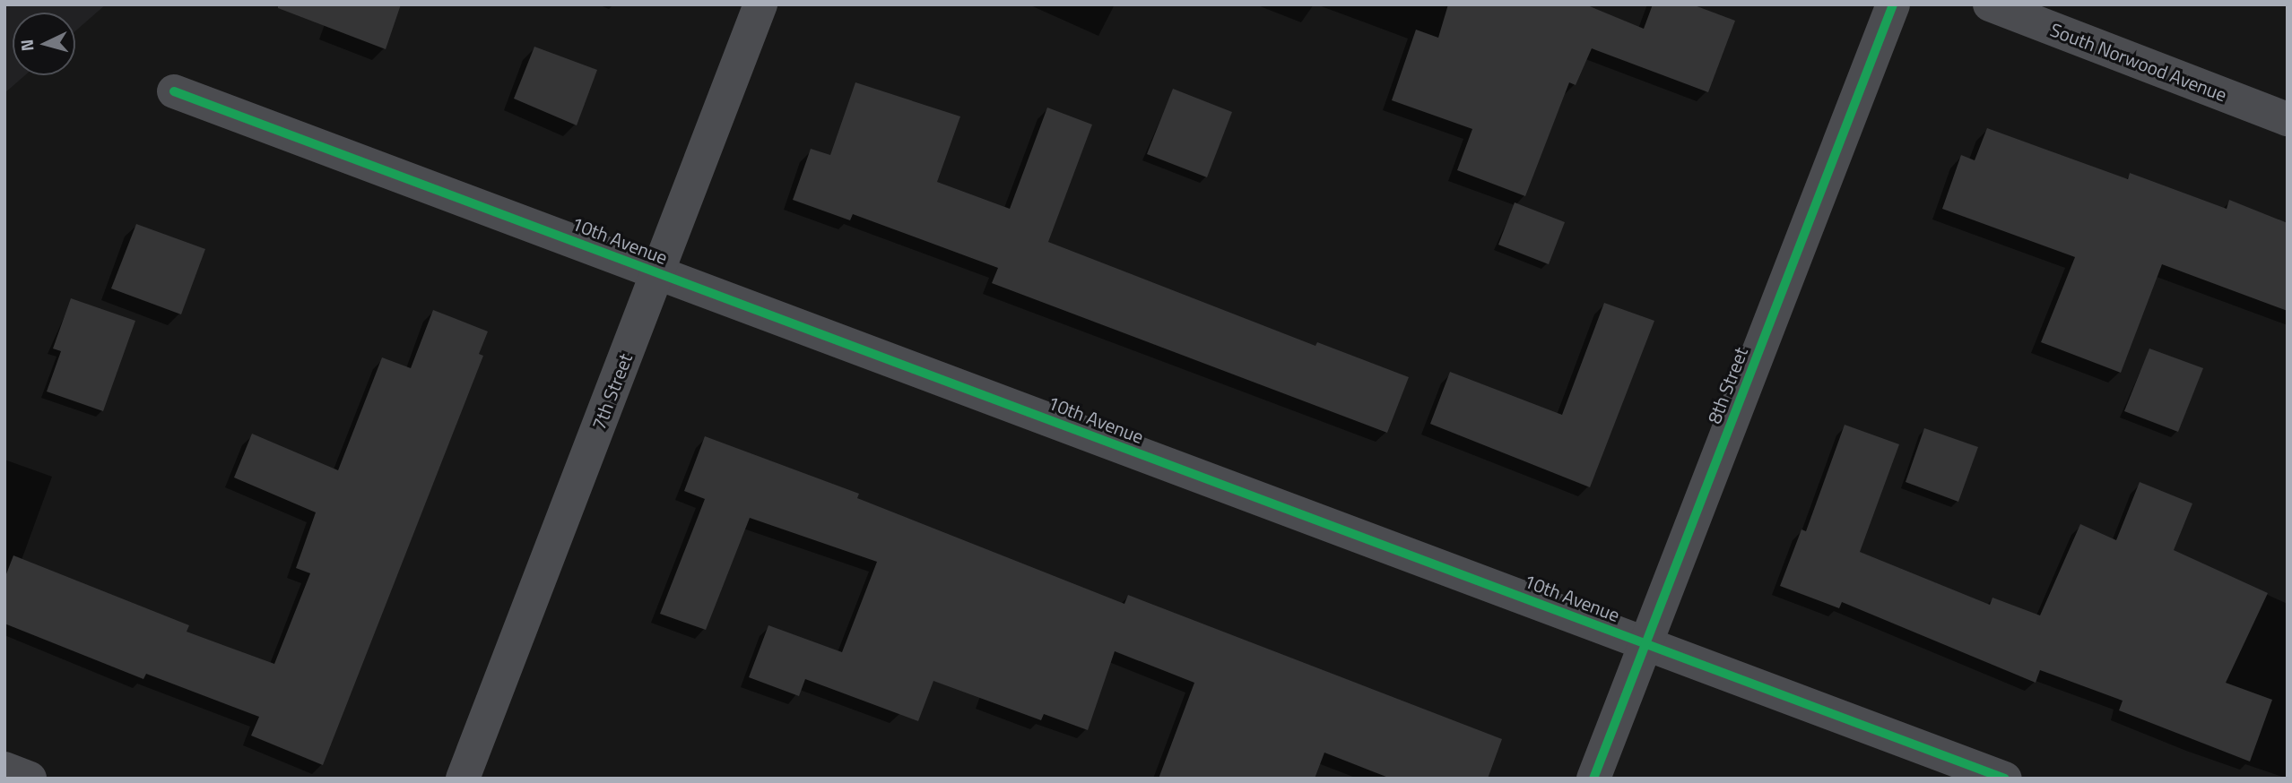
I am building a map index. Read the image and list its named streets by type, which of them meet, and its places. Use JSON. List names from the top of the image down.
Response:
{
  "streets": {
    "street": [
      "South Norwood Avenue",
      "10th Avenue",
      "8th Street",
      "7th Street"
    ]
  },
  "crossings": [
    ["10th Avenue", "8th Street"],
    ["10th Avenue", "7th Street"]
  ],
  "north": "left"
}
